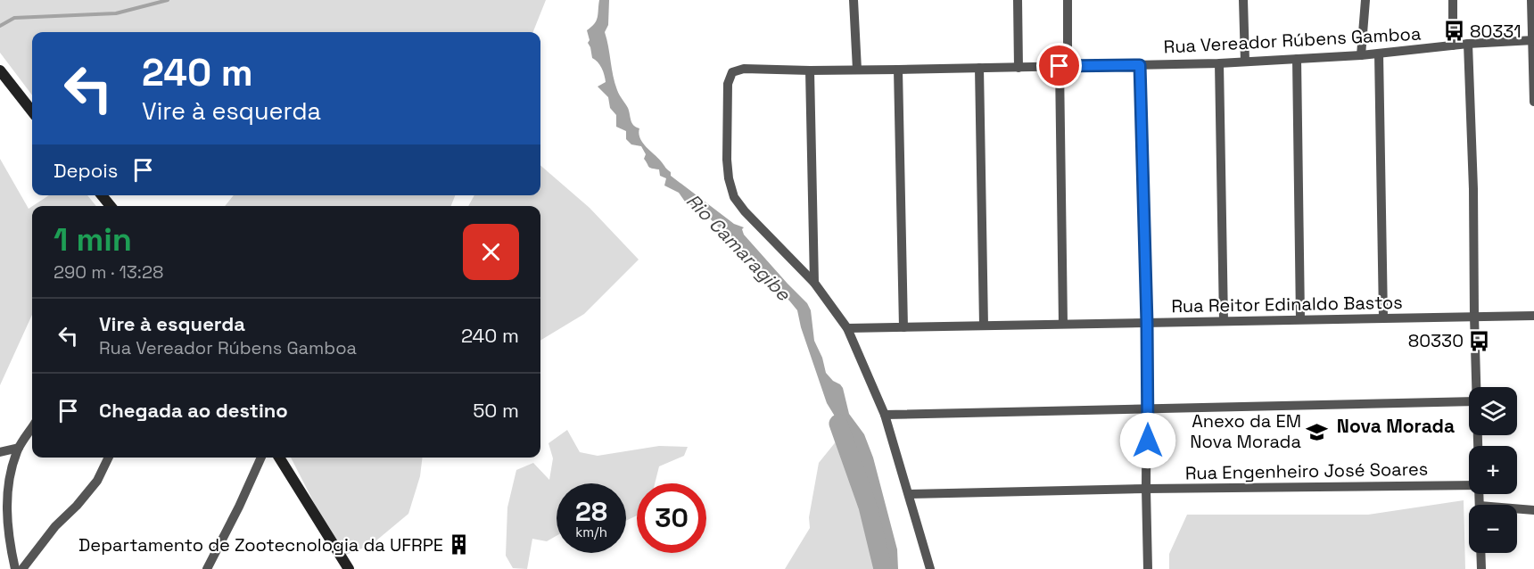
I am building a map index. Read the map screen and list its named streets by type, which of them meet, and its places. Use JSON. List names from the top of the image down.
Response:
{
  "streets": {
    "street": ["Rua Vereador Rúbens Gamboa", "Rua Reitor Edinaldo Bastos", "Rua Engenheiro José Soares"]
  },
  "districts": ["Nova Morada"],
  "water": ["Rio Camaragibe"],
  "places": {
    "bus stop": ["80331", "80330"],
    "school or university": ["Anexo da EM Nova Morada"],
    "building": ["Departamento de Zootecnologia da UFRPE"]
  },
  "page": {
    "turn": ["240 m", "Vire à esquerda"],
    "then": "Depois",
    "heading": ["1 min", "290 m · 13:28"],
    "list": [
      {
        "name": "Vire à esquerda",
        "note": "Rua Vereador Rúbens Gamboa",
        "value": "240 m"
      },
      {
        "name": "Chegada ao destino",
        "value": "50 m"
      }
    ],
    "map_buttons": ["+", "−"],
    "speed": "28 km/h",
    "limit": "30"
  }
}
